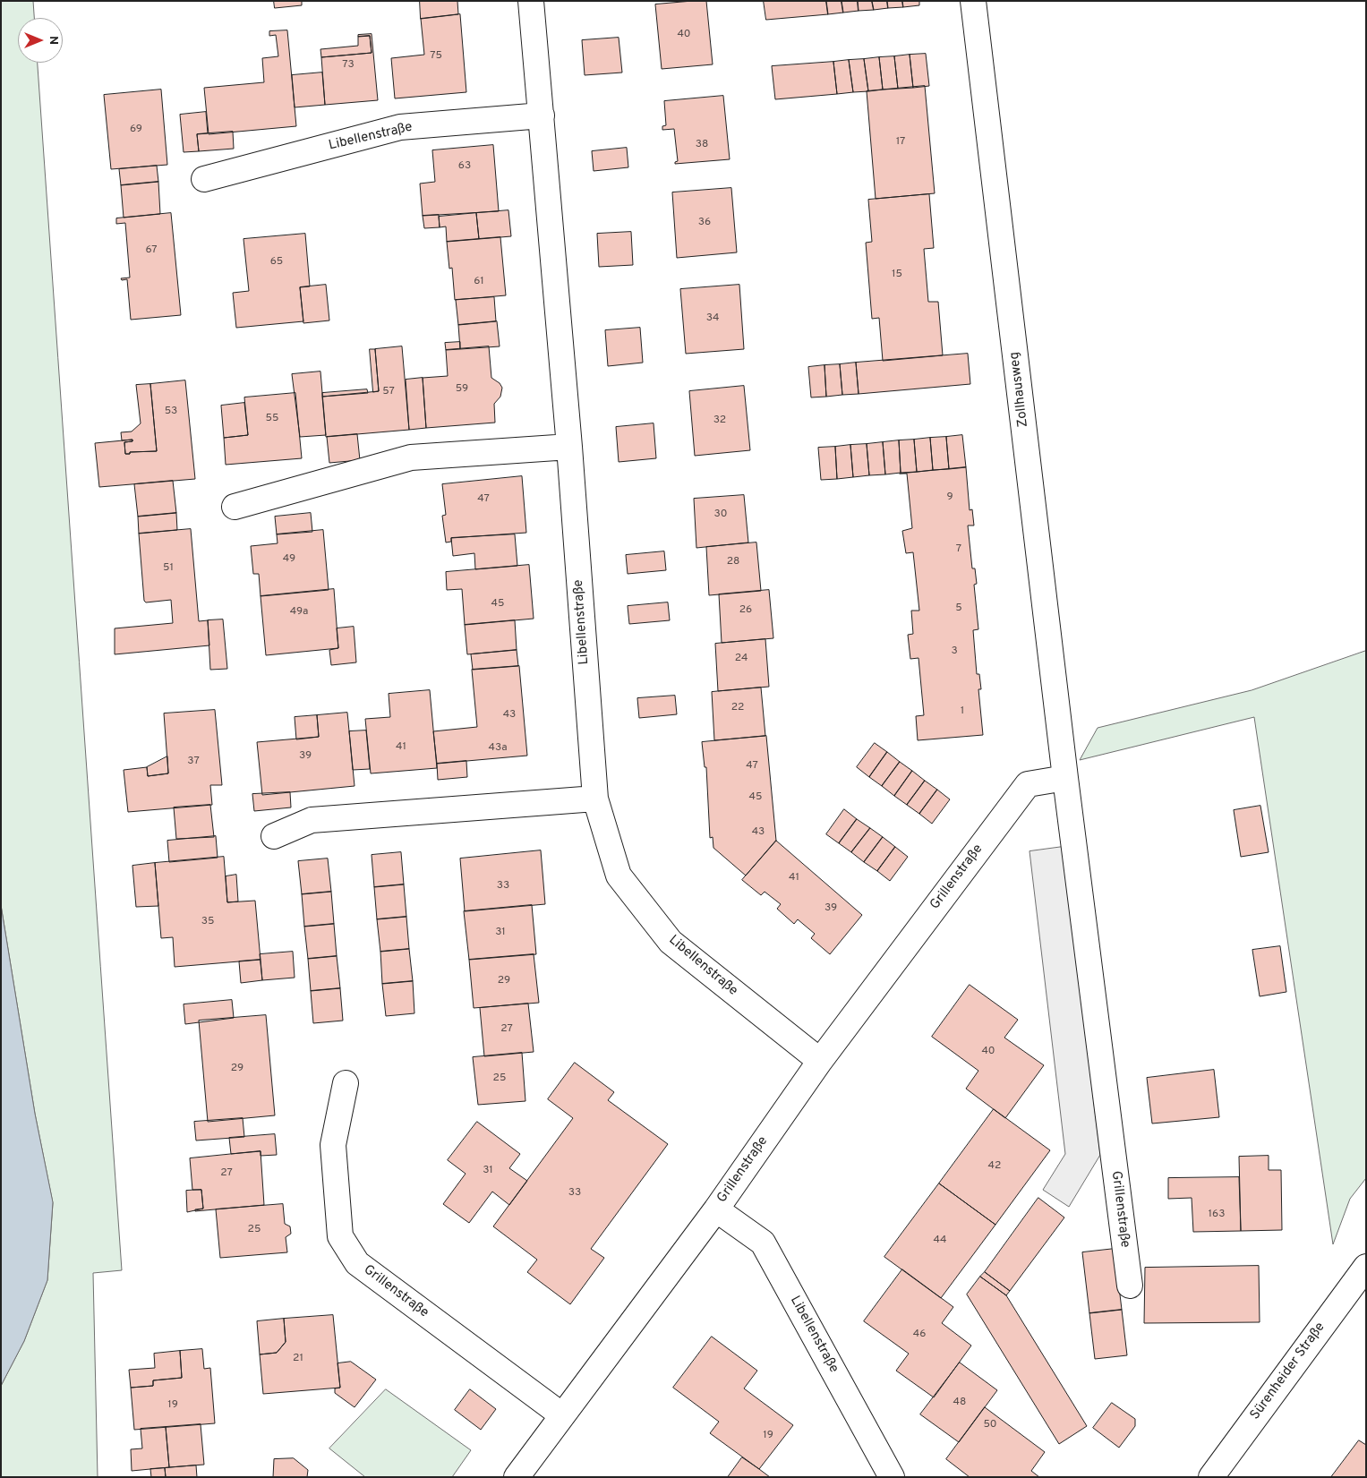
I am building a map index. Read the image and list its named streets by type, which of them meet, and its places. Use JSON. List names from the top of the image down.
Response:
{
  "streets": {
    "street": [
      "Libellenstraße",
      "Zollhausweg",
      "Grillenstraße",
      "Sürenheider Straße"
    ]
  },
  "crossings": [
    ["Libellenstraße", "Grillenstraße"],
    ["Zollhausweg", "Grillenstraße"]
  ],
  "house_numbers": [
    "40",
    "75",
    "73",
    "69",
    "17",
    "38",
    "63",
    "36",
    "67",
    "65",
    "15",
    "61",
    "34",
    "59",
    "57",
    "53",
    "55",
    "32",
    "9",
    "47",
    "30",
    "7",
    "49",
    "28",
    "51",
    "45",
    "5",
    "26",
    "49a",
    "3",
    "24",
    "22",
    "1",
    "43",
    "41",
    "43a",
    "39",
    "37",
    "47",
    "45",
    "43",
    "41",
    "33",
    "39",
    "35",
    "31",
    "29",
    "27",
    "40",
    "29",
    "25",
    "42",
    "31",
    "27",
    "33",
    "163",
    "25",
    "44",
    "46",
    "21",
    "48",
    "19",
    "50",
    "19"
  ],
  "north": "right"
}
